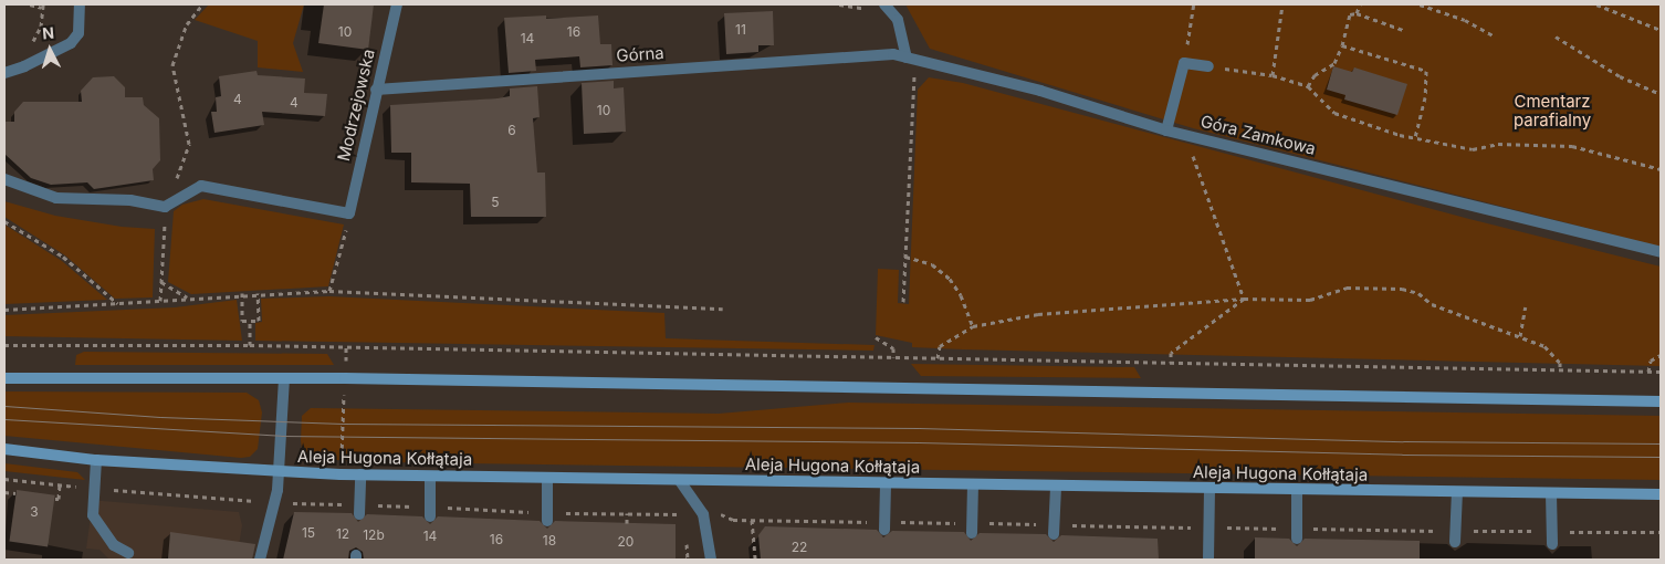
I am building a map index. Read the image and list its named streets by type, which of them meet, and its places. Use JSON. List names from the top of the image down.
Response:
{
  "streets": {
    "main road": ["Aleja Hugona Kołłątaja"],
    "street": ["Górna", "Modrzejowska", "Góra Zamkowa"]
  },
  "crossings": [
    ["Górna", "Modrzejowska"],
    ["Górna", "Góra Zamkowa"]
  ],
  "parks": ["Cmentarz parafialny"],
  "house_numbers": [
    "11",
    "10",
    "16",
    "14",
    "4",
    "4",
    "10",
    "6",
    "5",
    "3",
    "15",
    "12",
    "12b",
    "14",
    "16",
    "18",
    "20",
    "22"
  ],
  "north": "top"
}
